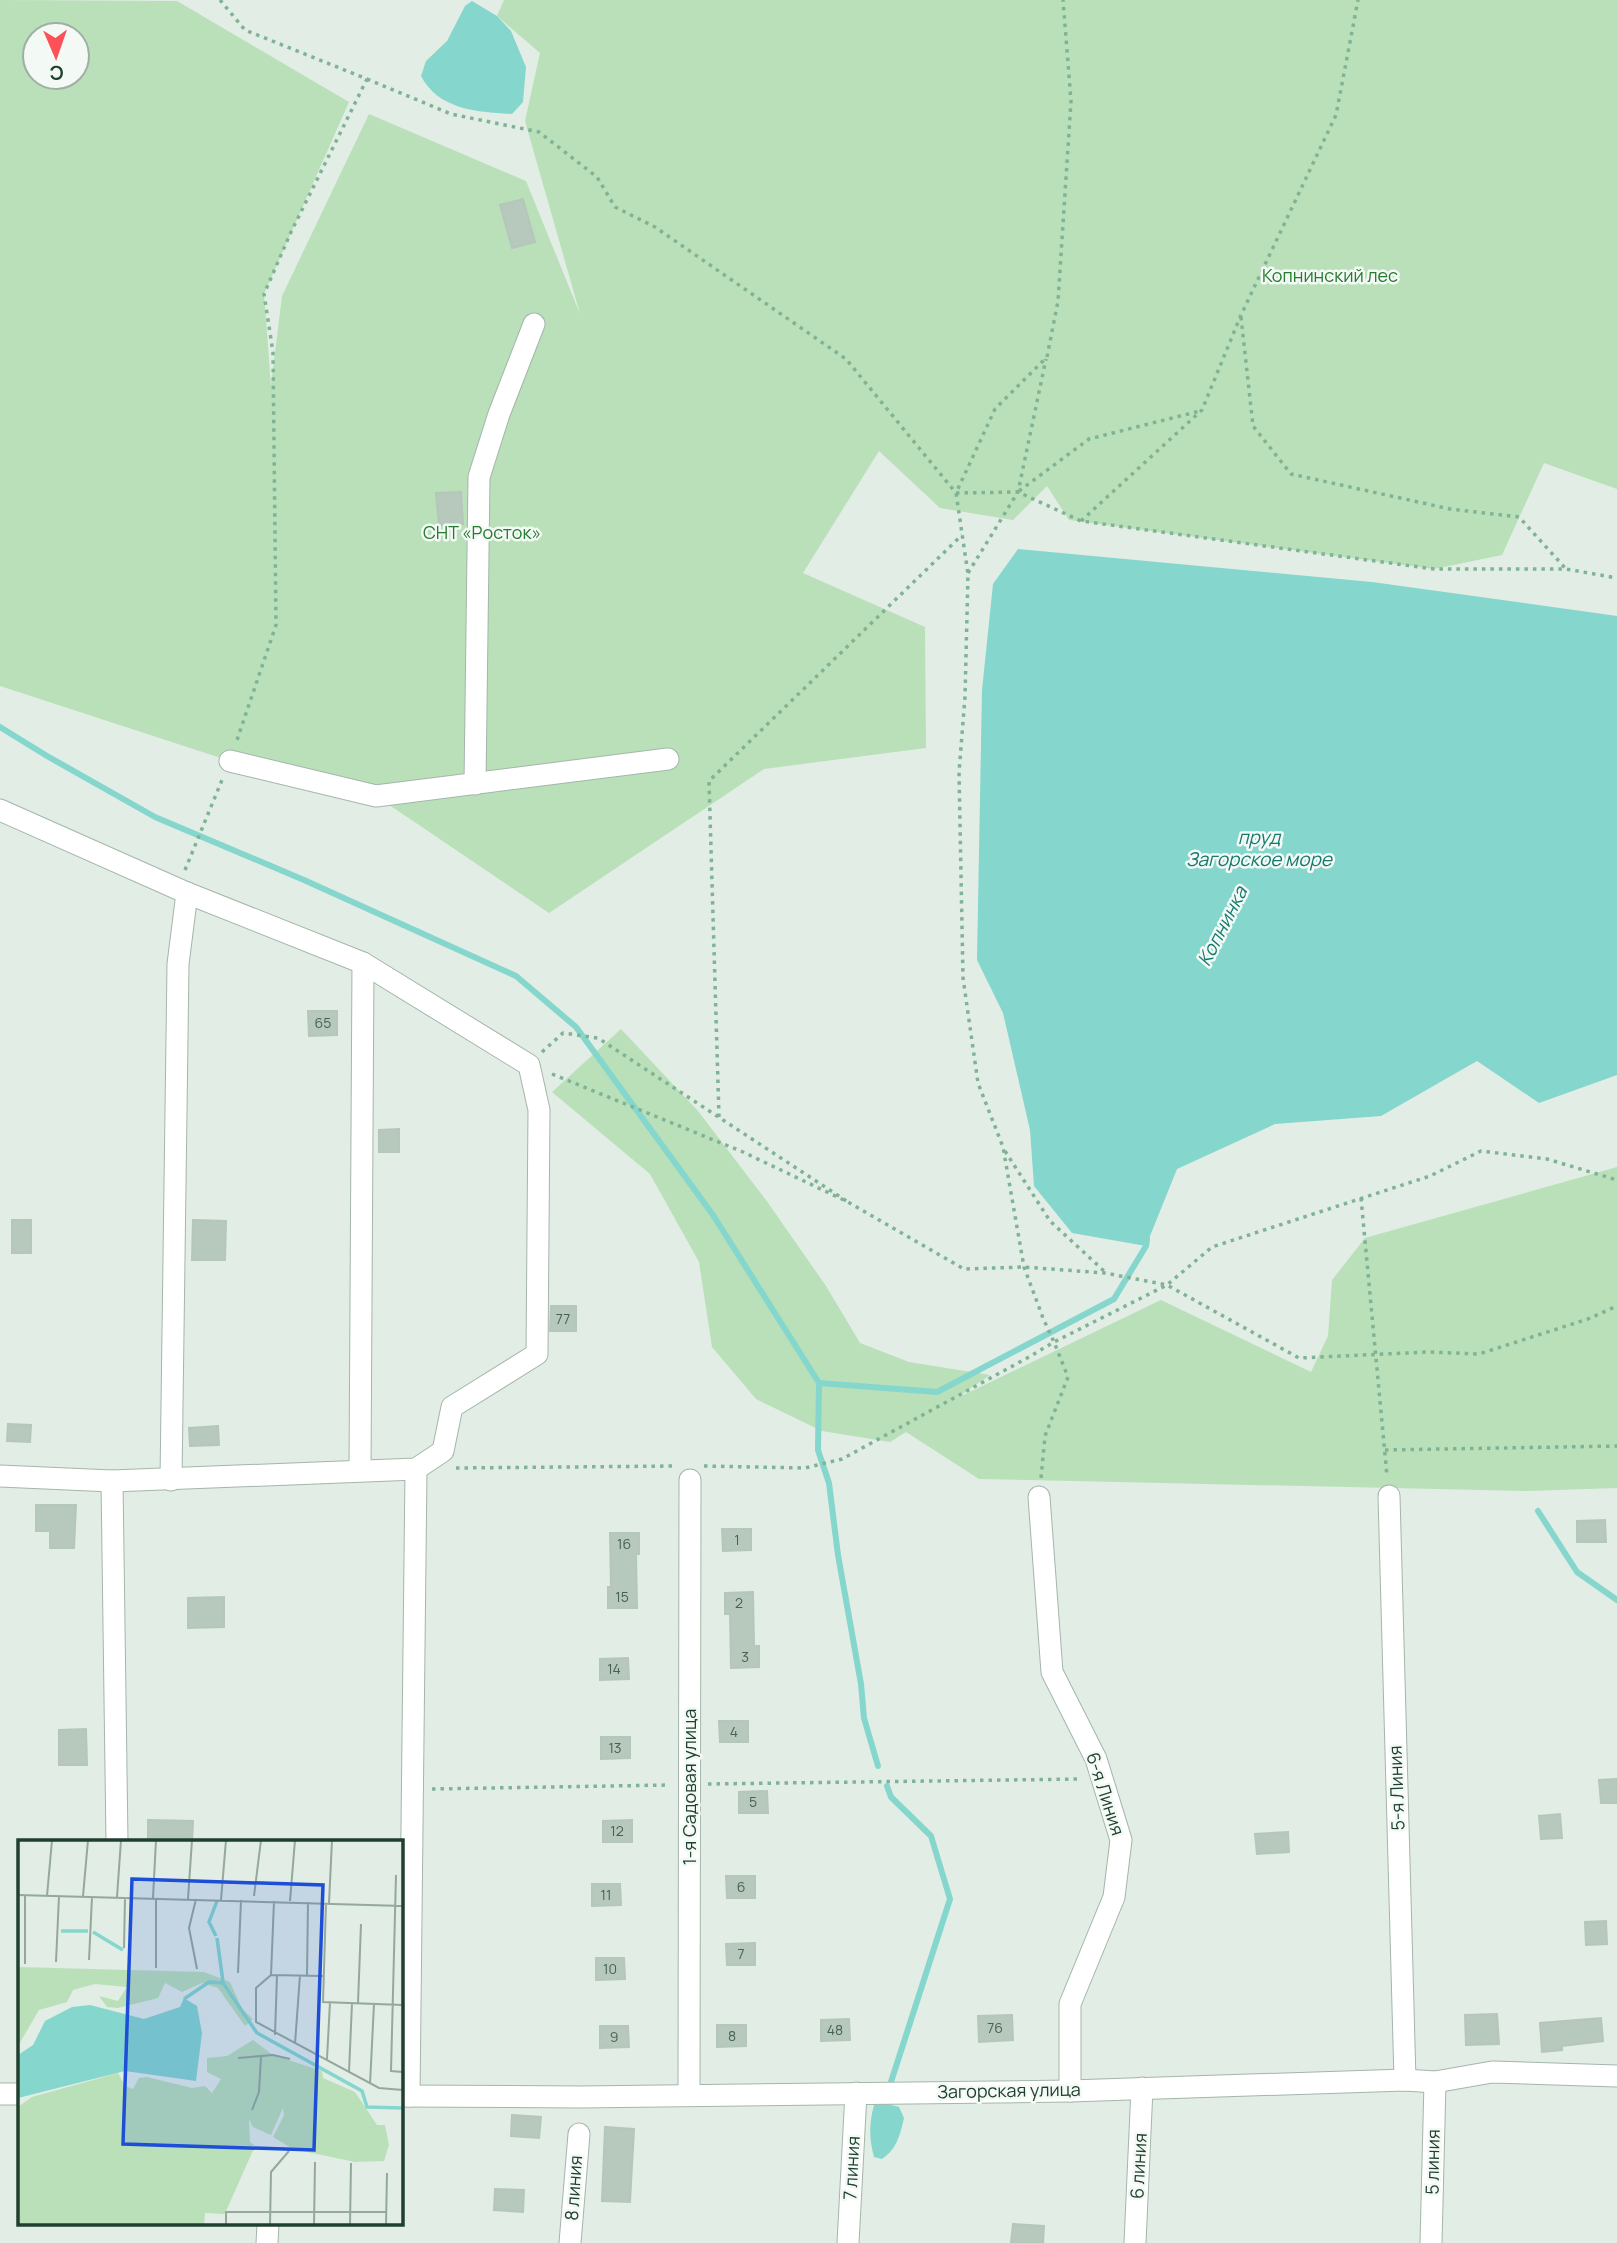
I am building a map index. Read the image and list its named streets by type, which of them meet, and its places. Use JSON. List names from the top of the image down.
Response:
{
  "streets": {
    "street": [
      "1-я Садовая улица",
      "5-я Линия",
      "6-я Линия",
      "Загорская улица",
      "5 линия",
      "6 линия",
      "7 линия",
      "8 линия"
    ]
  },
  "crossings": [
    ["1-я Садовая улица", "Загорская улица"],
    ["5-я Линия", "Загорская улица"],
    ["6-я Линия", "Загорская улица"],
    ["Загорская улица", "5 линия"],
    ["Загорская улица", "6 линия"],
    ["Загорская улица", "7 линия"]
  ],
  "water": ["пруд Загорское море", "Копнинка"],
  "parks": ["Копнинский лес", "СНТ «Росток»"],
  "house_numbers": [
    "65",
    "77",
    "1",
    "16",
    "15",
    "2",
    "3",
    "14",
    "4",
    "13",
    "5",
    "12",
    "6",
    "11",
    "7",
    "10",
    "76",
    "48",
    "8",
    "9"
  ],
  "north": "bottom"
}
